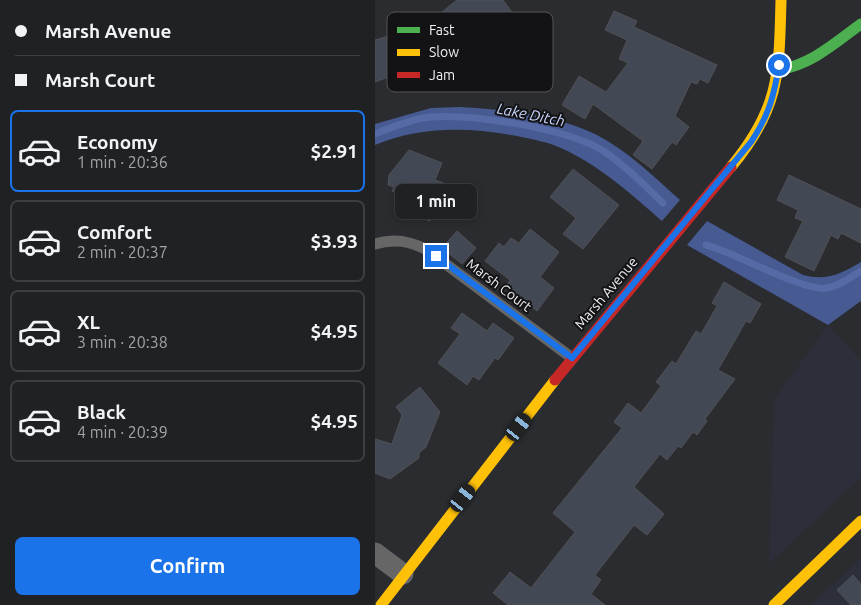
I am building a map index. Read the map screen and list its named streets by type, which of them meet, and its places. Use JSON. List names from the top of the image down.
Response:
{
  "streets": {
    "street": ["Marsh Avenue"],
    "lane": ["Marsh Court"]
  },
  "crossings": [
    ["Marsh Court", "Marsh Avenue"]
  ],
  "water": ["Lake Ditch"],
  "legend": ["Fast", "Slow", "Jam"],
  "page": {
    "banner": ["Marsh Avenue", "Marsh Court"],
    "list": [
      {
        "name": "Economy",
        "note": "1 min · 20:36",
        "value": "$2.91"
      },
      {
        "name": "Comfort",
        "note": "2 min · 20:37",
        "value": "$3.93"
      },
      {
        "name": "XL",
        "note": "3 min · 20:38",
        "value": "$4.95"
      },
      {
        "name": "Black",
        "note": "4 min · 20:39",
        "value": "$4.95"
      }
    ],
    "bubble": "1 min",
    "buttons": "Confirm"
  }
}
